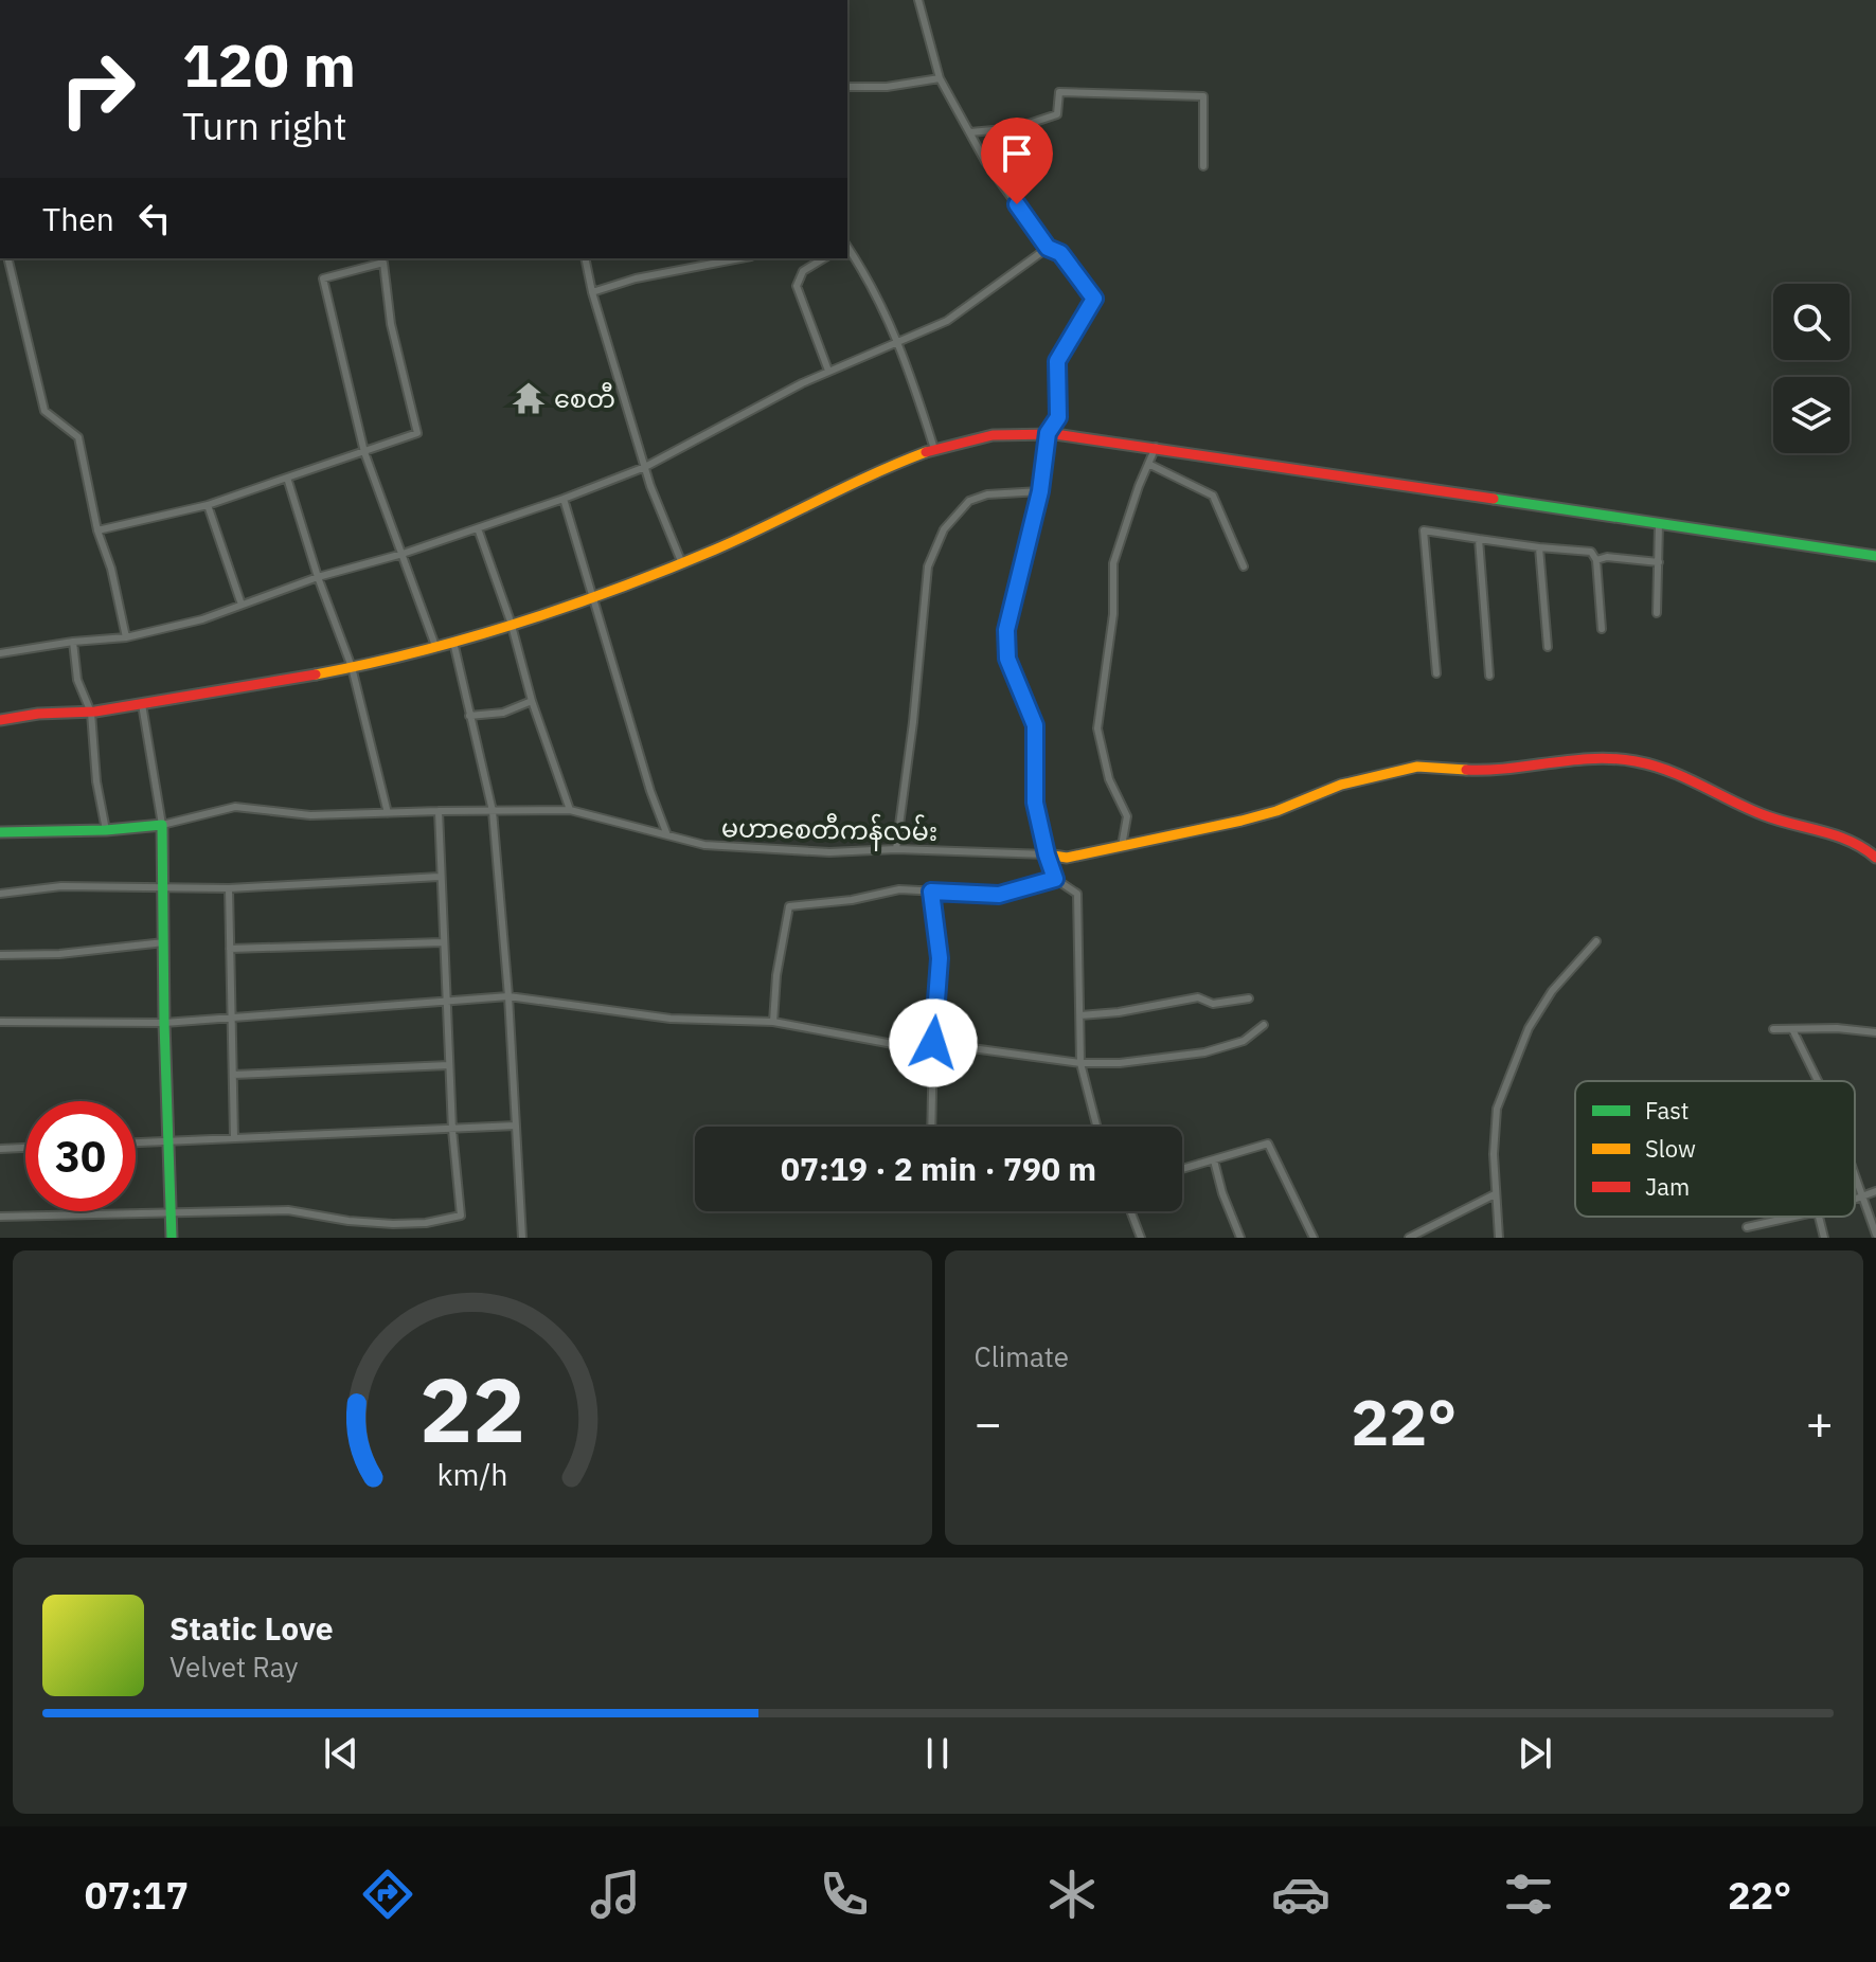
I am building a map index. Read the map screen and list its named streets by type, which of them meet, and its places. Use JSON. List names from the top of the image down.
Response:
{
  "streets": {
    "street": ["မဟာစေတီကန်လမ်း"]
  },
  "places": {
    "temple": ["စေတီ"]
  },
  "legend": ["Fast", "Slow", "Jam"],
  "page": {
    "turn": ["120 m", "Turn right"],
    "then": "Then",
    "limit": "30",
    "trip": "07:19 · 2 min · 790 m",
    "tile": "Climate",
    "heat": ["−", "22°", "+"],
    "song": ["Static Love", "Velvet Ray"],
    "tabs": ["07:17", "22°"],
    "gauge": ["22", "km/h"]
  }
}
